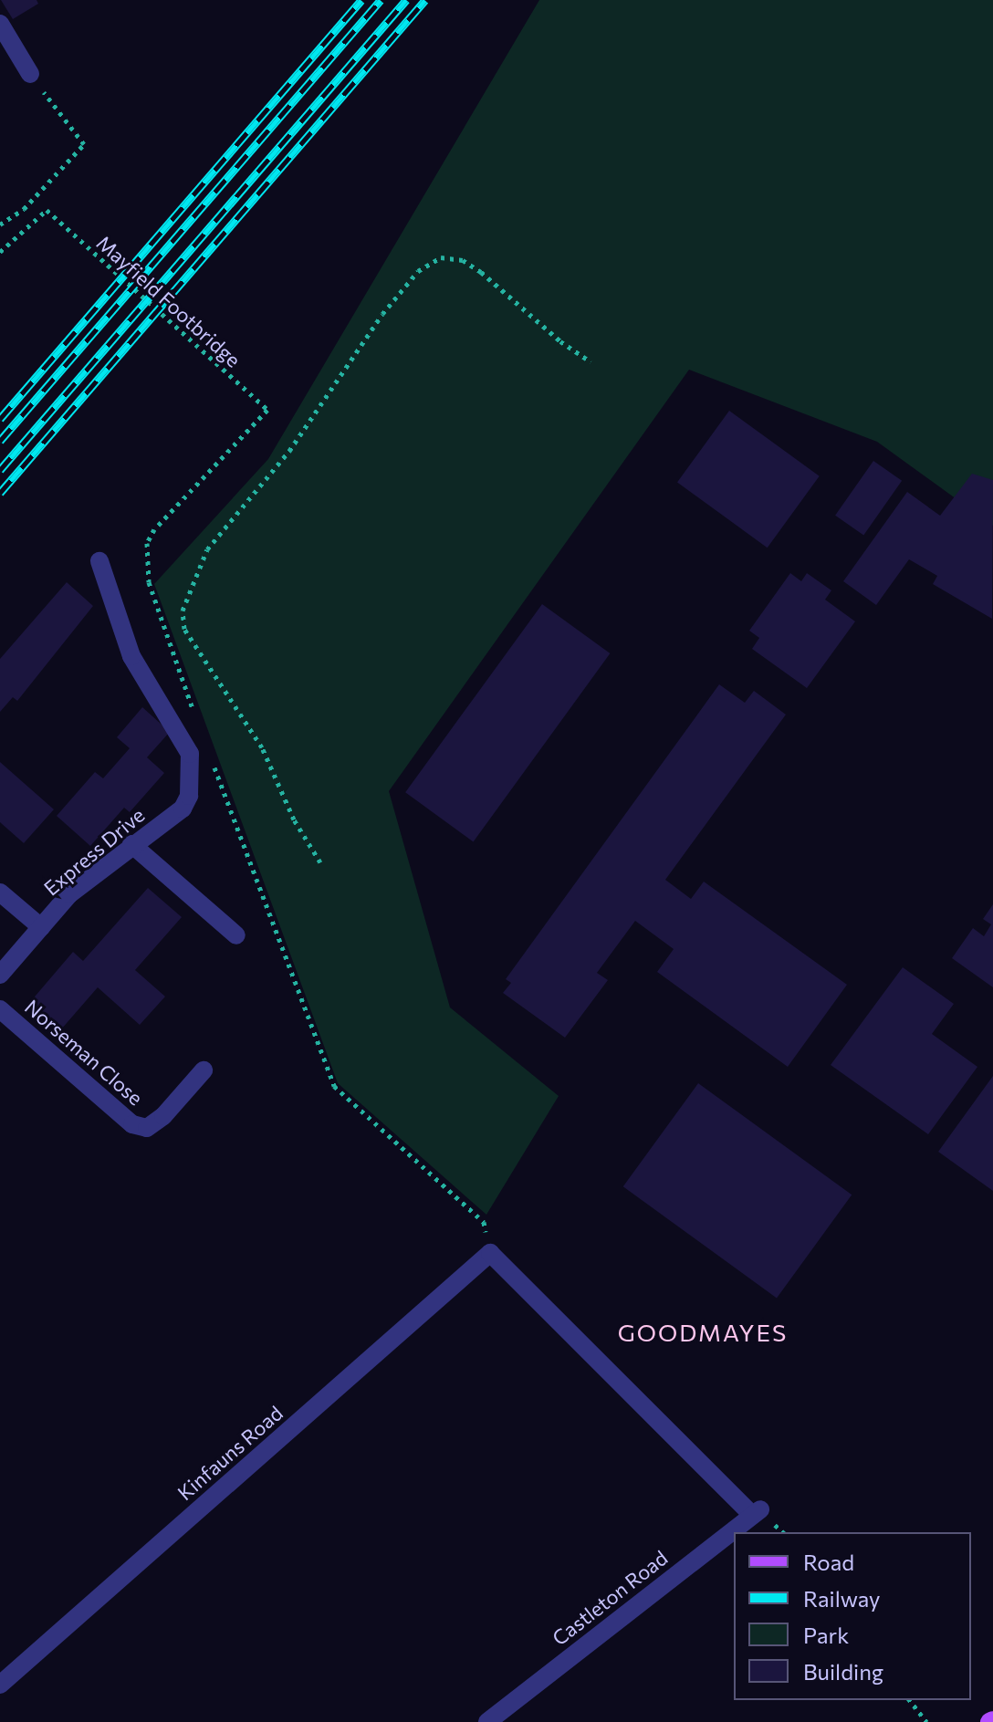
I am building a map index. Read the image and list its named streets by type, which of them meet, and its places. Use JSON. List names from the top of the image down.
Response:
{
  "streets": {
    "street": [
      "Express Drive",
      "Norseman Close",
      "Kinfauns Road",
      "Castleton Road"
    ],
    "path": ["Mayfield Footbridge"]
  },
  "crossings": [
    ["Kinfauns Road", "Castleton Road"]
  ],
  "districts": ["GOODMAYES"],
  "legend": [
    "Road",
    "Railway",
    "Park",
    "Building"
  ]
}
